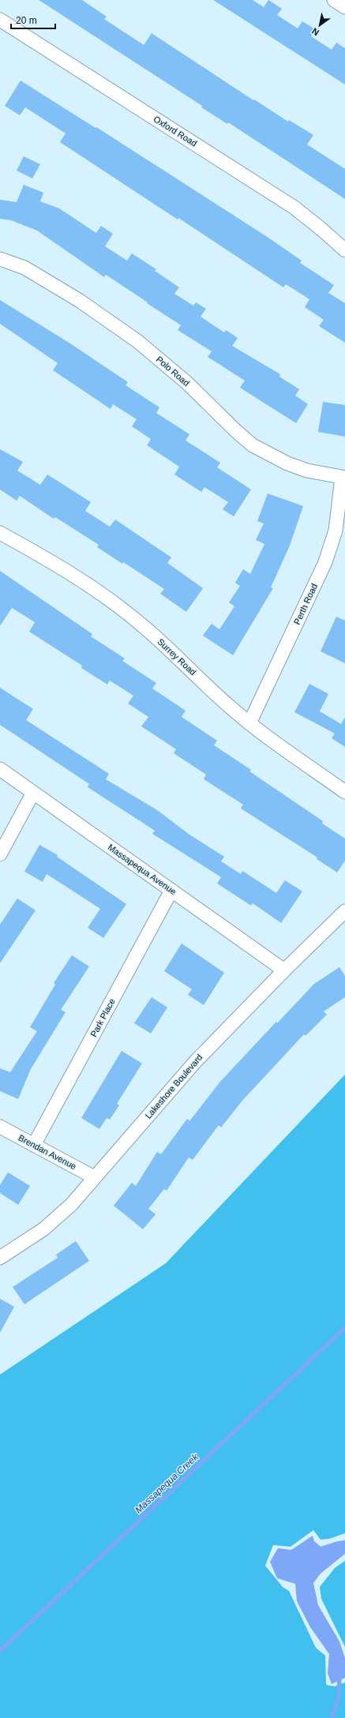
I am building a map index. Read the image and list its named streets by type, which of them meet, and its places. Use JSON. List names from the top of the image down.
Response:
{
  "streets": {
    "street": [
      "Oxford Road",
      "Polo Road",
      "Perth Road",
      "Surrey Road",
      "Massapequa Avenue",
      "Park Place",
      "Lakeshore Boulevard",
      "Brendan Avenue"
    ]
  },
  "crossings": [
    ["Polo Road", "Perth Road"],
    ["Perth Road", "Surrey Road"],
    ["Massapequa Avenue", "Park Place"],
    ["Massapequa Avenue", "Lakeshore Boulevard"],
    ["Park Place", "Brendan Avenue"],
    ["Lakeshore Boulevard", "Brendan Avenue"]
  ],
  "water": ["Massapequa Creek"],
  "scale_bar": "20 m",
  "north": "bottom left"
}
